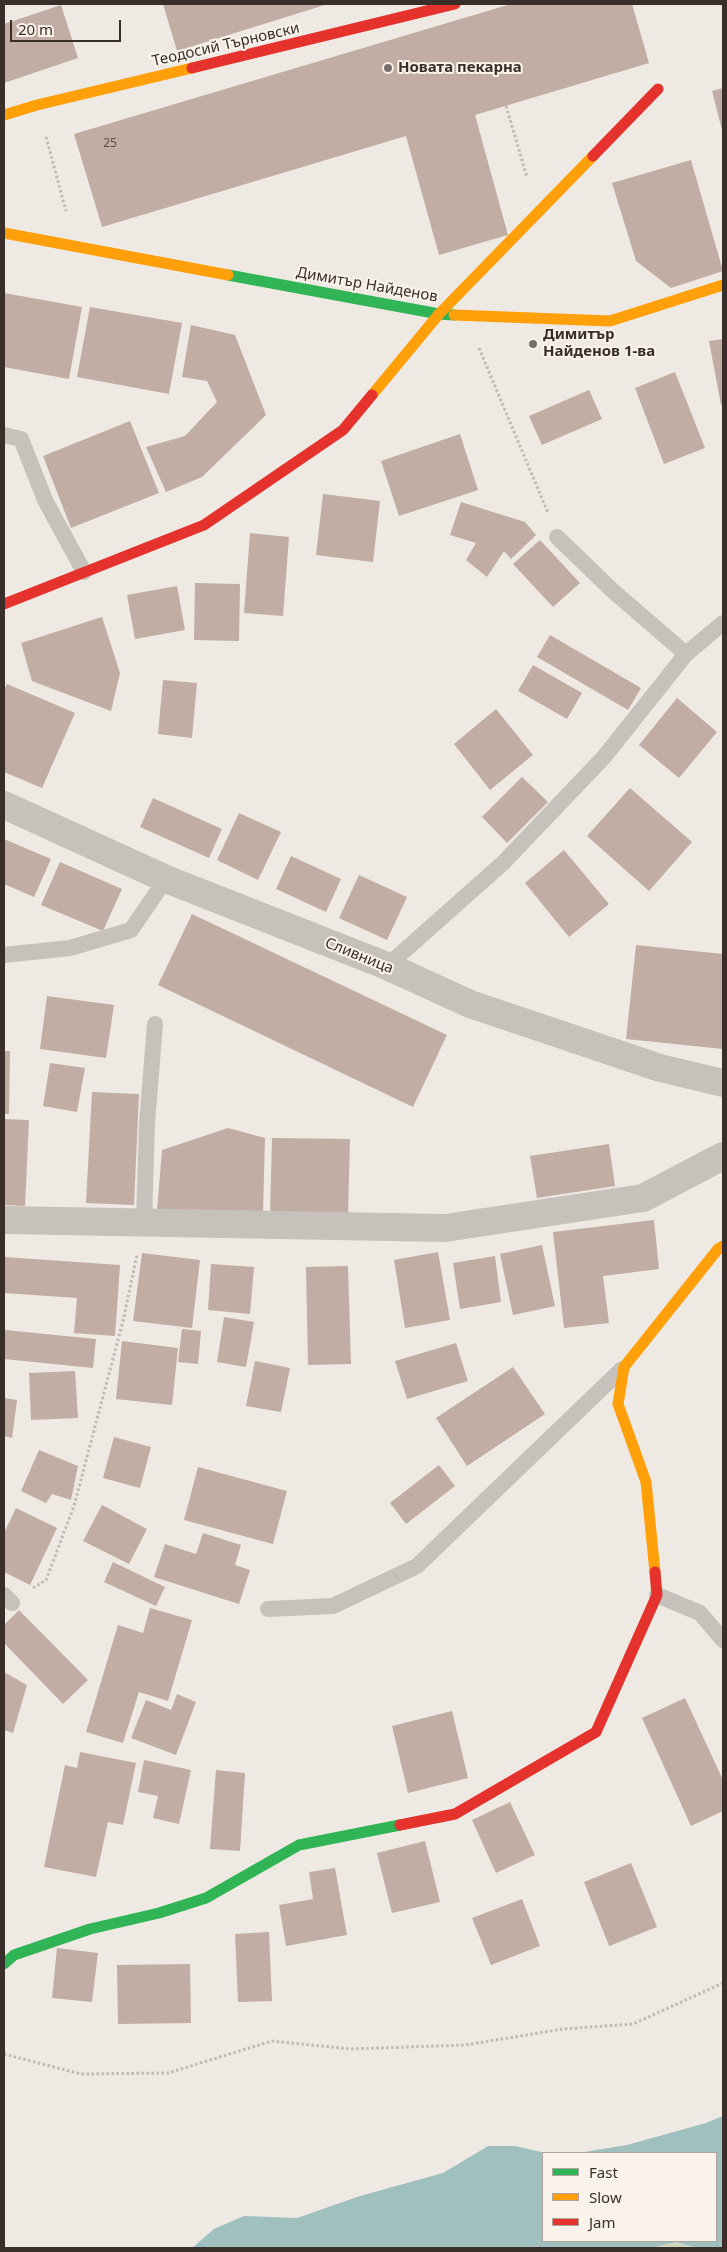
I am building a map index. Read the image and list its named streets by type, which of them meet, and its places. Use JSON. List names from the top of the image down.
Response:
{
  "streets": {
    "street": ["Теодосий Търновски", "Димитър Найденов", "Сливница"]
  },
  "places": ["Новата пекарна", "Димитър Найденов 1-ва"],
  "house_numbers": ["25"],
  "legend": ["Fast", "Slow", "Jam"],
  "scale_bar": "20 m"
}
